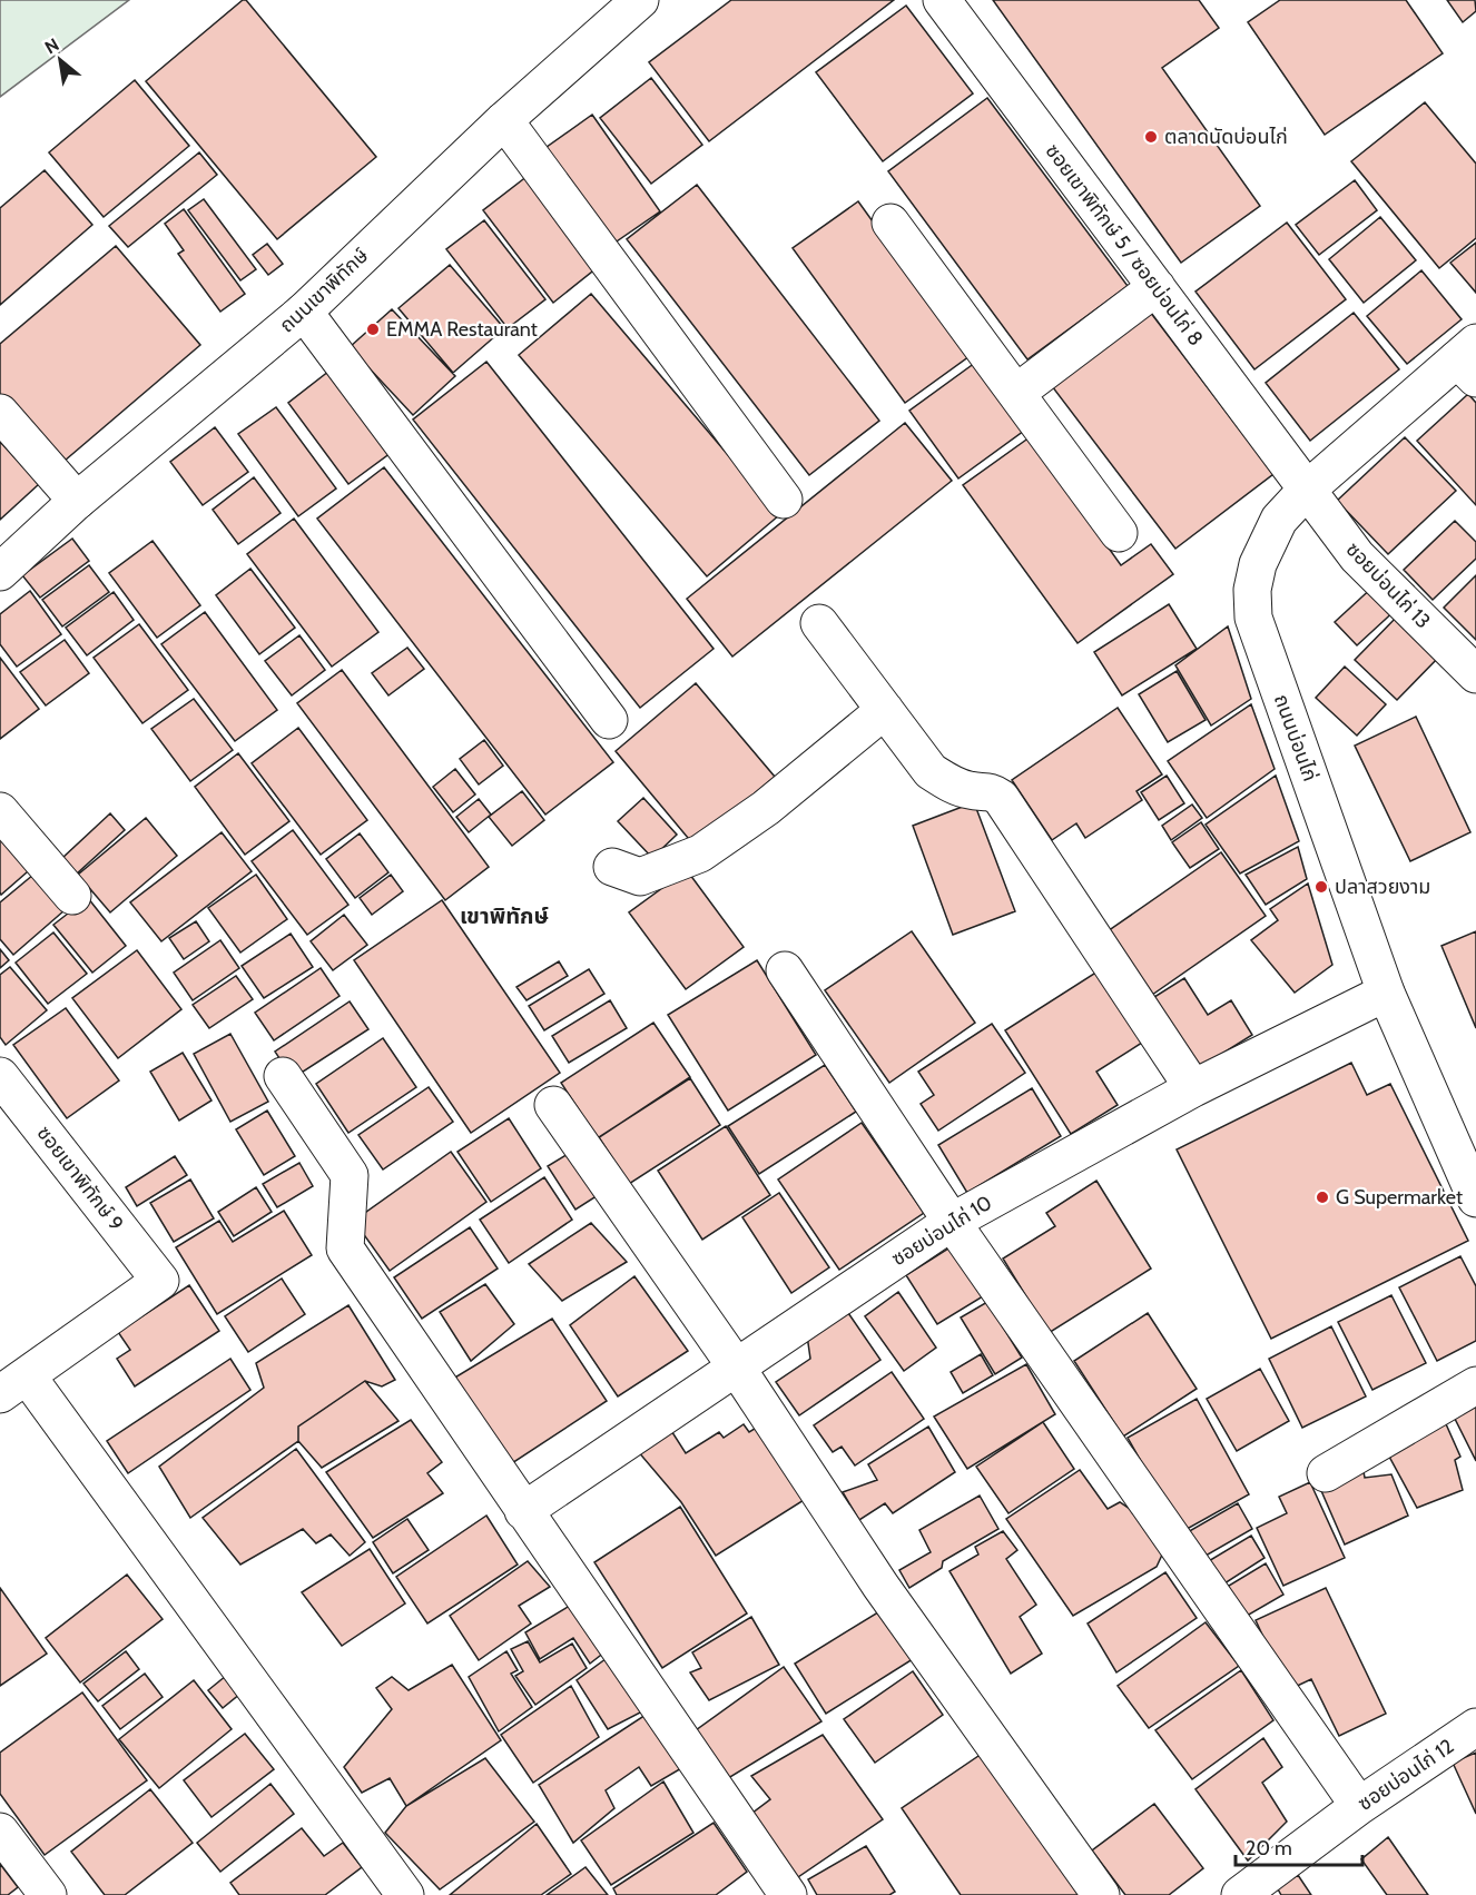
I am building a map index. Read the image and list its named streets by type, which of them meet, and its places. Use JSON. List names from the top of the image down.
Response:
{
  "streets": {
    "street": [
      "ซอยเขาพิทักษ์ 5 / ซอยบ่อนไก่ 8",
      "ถนนเขาพิทักษ์",
      "ซอยบ่อนไก่ 13",
      "ถนนบ่อนไก่",
      "ซอยเขาพิทักษ์ 9",
      "ซอยบ่อนไก่ 10",
      "ซอยบ่อนไก่ 12"
    ]
  },
  "crossings": [
    ["ซอยเขาพิทักษ์ 5 / ซอยบ่อนไก่ 8", "ซอยบ่อนไก่ 13"],
    ["ซอยเขาพิทักษ์ 5 / ซอยบ่อนไก่ 8", "ถนนบ่อนไก่"],
    ["ซอยบ่อนไก่ 13", "ถนนบ่อนไก่"],
    ["ถนนบ่อนไก่", "ซอยบ่อนไก่ 10"]
  ],
  "districts": ["เขาพิทักษ์"],
  "places": [
    "ตลาดนัดบ่อนไก่",
    "EMMA Restaurant",
    "ปลาสวยงาม",
    "G Supermarket"
  ],
  "scale_bar": "20 m",
  "north": "top left"
}
